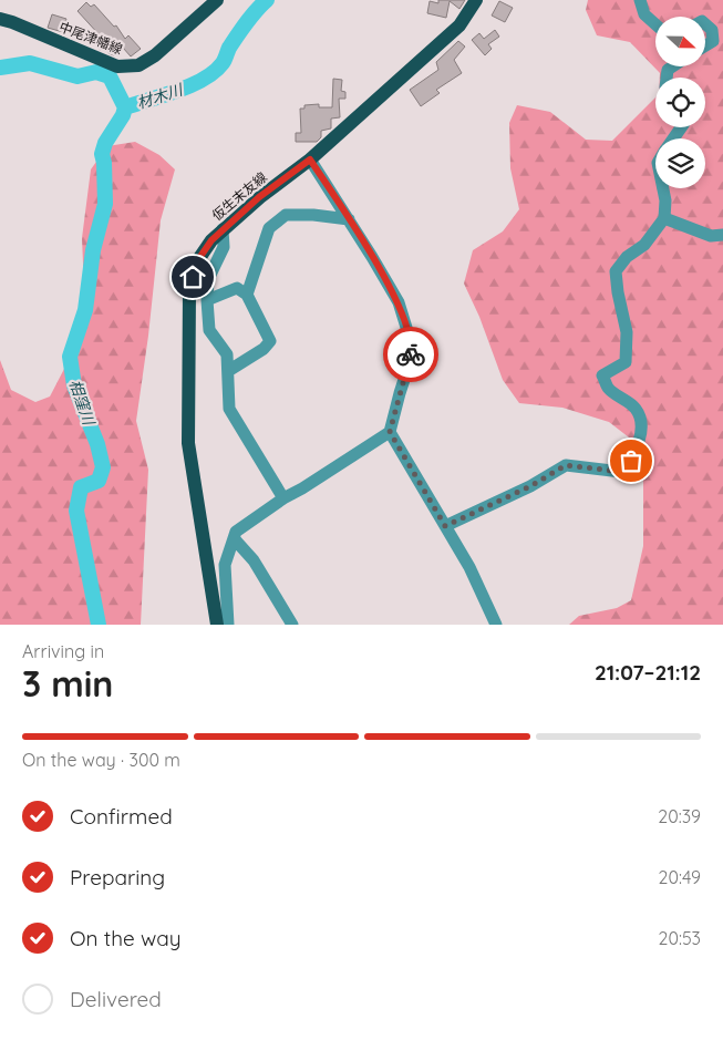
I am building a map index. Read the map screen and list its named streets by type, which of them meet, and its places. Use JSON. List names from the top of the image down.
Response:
{
  "streets": {
    "main road": ["中尾津幡線", "仮生末友線"]
  },
  "water": ["材木川", "相窪川"],
  "north": "right",
  "page": {
    "heading": ["3 min", "Arriving in", "21:07–21:12"],
    "bar": "On the way · 300 m",
    "list": [
      ["Confirmed", "20:39"],
      ["Preparing", "20:49"],
      ["On the way", "20:53"],
      "Delivered"
    ]
  }
}
